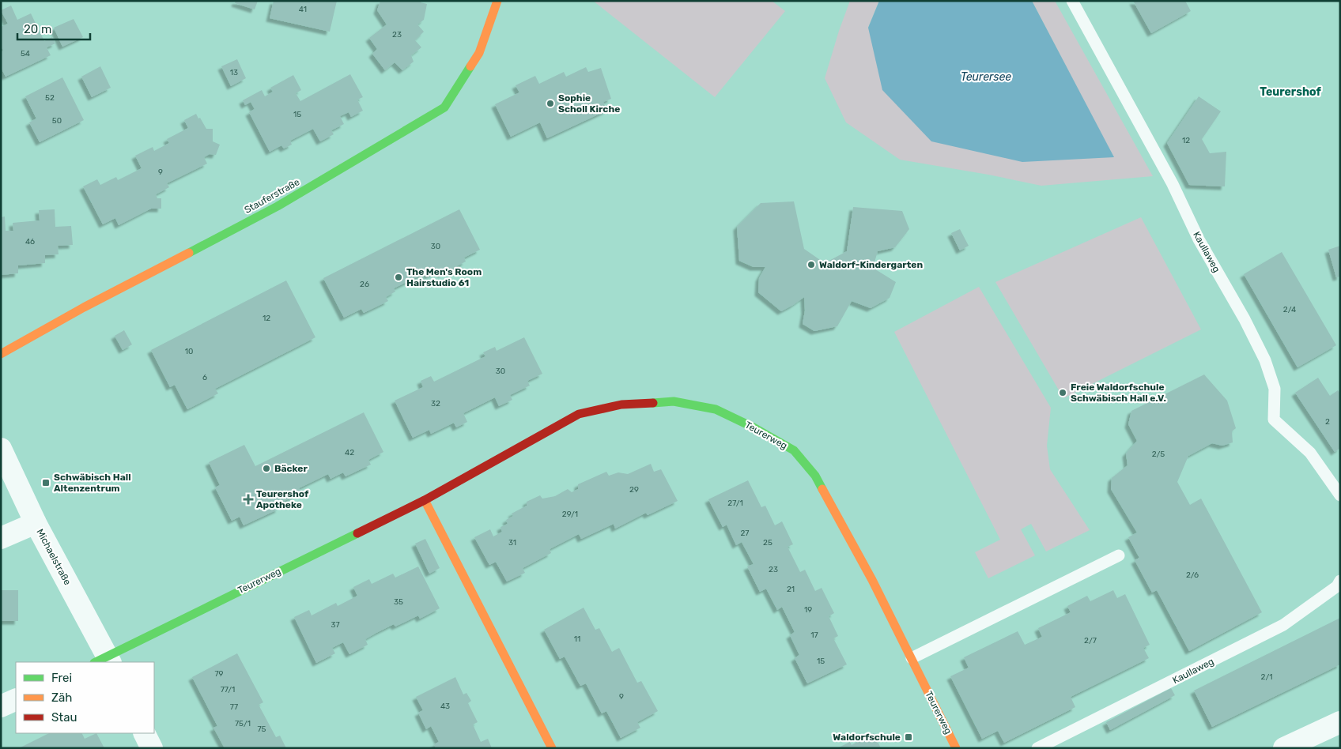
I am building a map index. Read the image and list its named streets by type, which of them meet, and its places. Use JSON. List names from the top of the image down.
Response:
{
  "streets": {
    "street": ["Stauferstraße", "Teurerweg", "Michaelstraße"],
    "lane": ["Kaullaweg"]
  },
  "crossings": [
    ["Teurerweg", "Michaelstraße"]
  ],
  "districts": ["Teurershof"],
  "water": ["Teurersee"],
  "places": {
    "other": [
      "Sophie Scholl Kirche",
      "Waldorf-Kindergarten",
      "The Men's Room Hairstudio 61",
      "Freie Waldorfschule Schwäbisch Hall e.V.",
      "Bäcker"
    ],
    "transit": ["Schwäbisch Hall Altenzentrum", "Waldorfschule"],
    "health": ["Teurershof Apotheke"]
  },
  "house_numbers": [
    "41",
    "23",
    "54",
    "13",
    "52",
    "15",
    "50",
    "12",
    "9",
    "46",
    "30",
    "26",
    "2/4",
    "12",
    "10",
    "30",
    "6",
    "32",
    "2",
    "42",
    "2/5",
    "29",
    "27/1",
    "29/1",
    "27",
    "31",
    "25",
    "23",
    "2/6",
    "21",
    "35",
    "19",
    "37",
    "17",
    "11",
    "2/7",
    "15",
    "79",
    "2/1",
    "77/1",
    "9",
    "43",
    "77",
    "75/1",
    "75"
  ],
  "legend": ["Frei", "Zäh", "Stau"],
  "scale_bar": "20 m"
}
